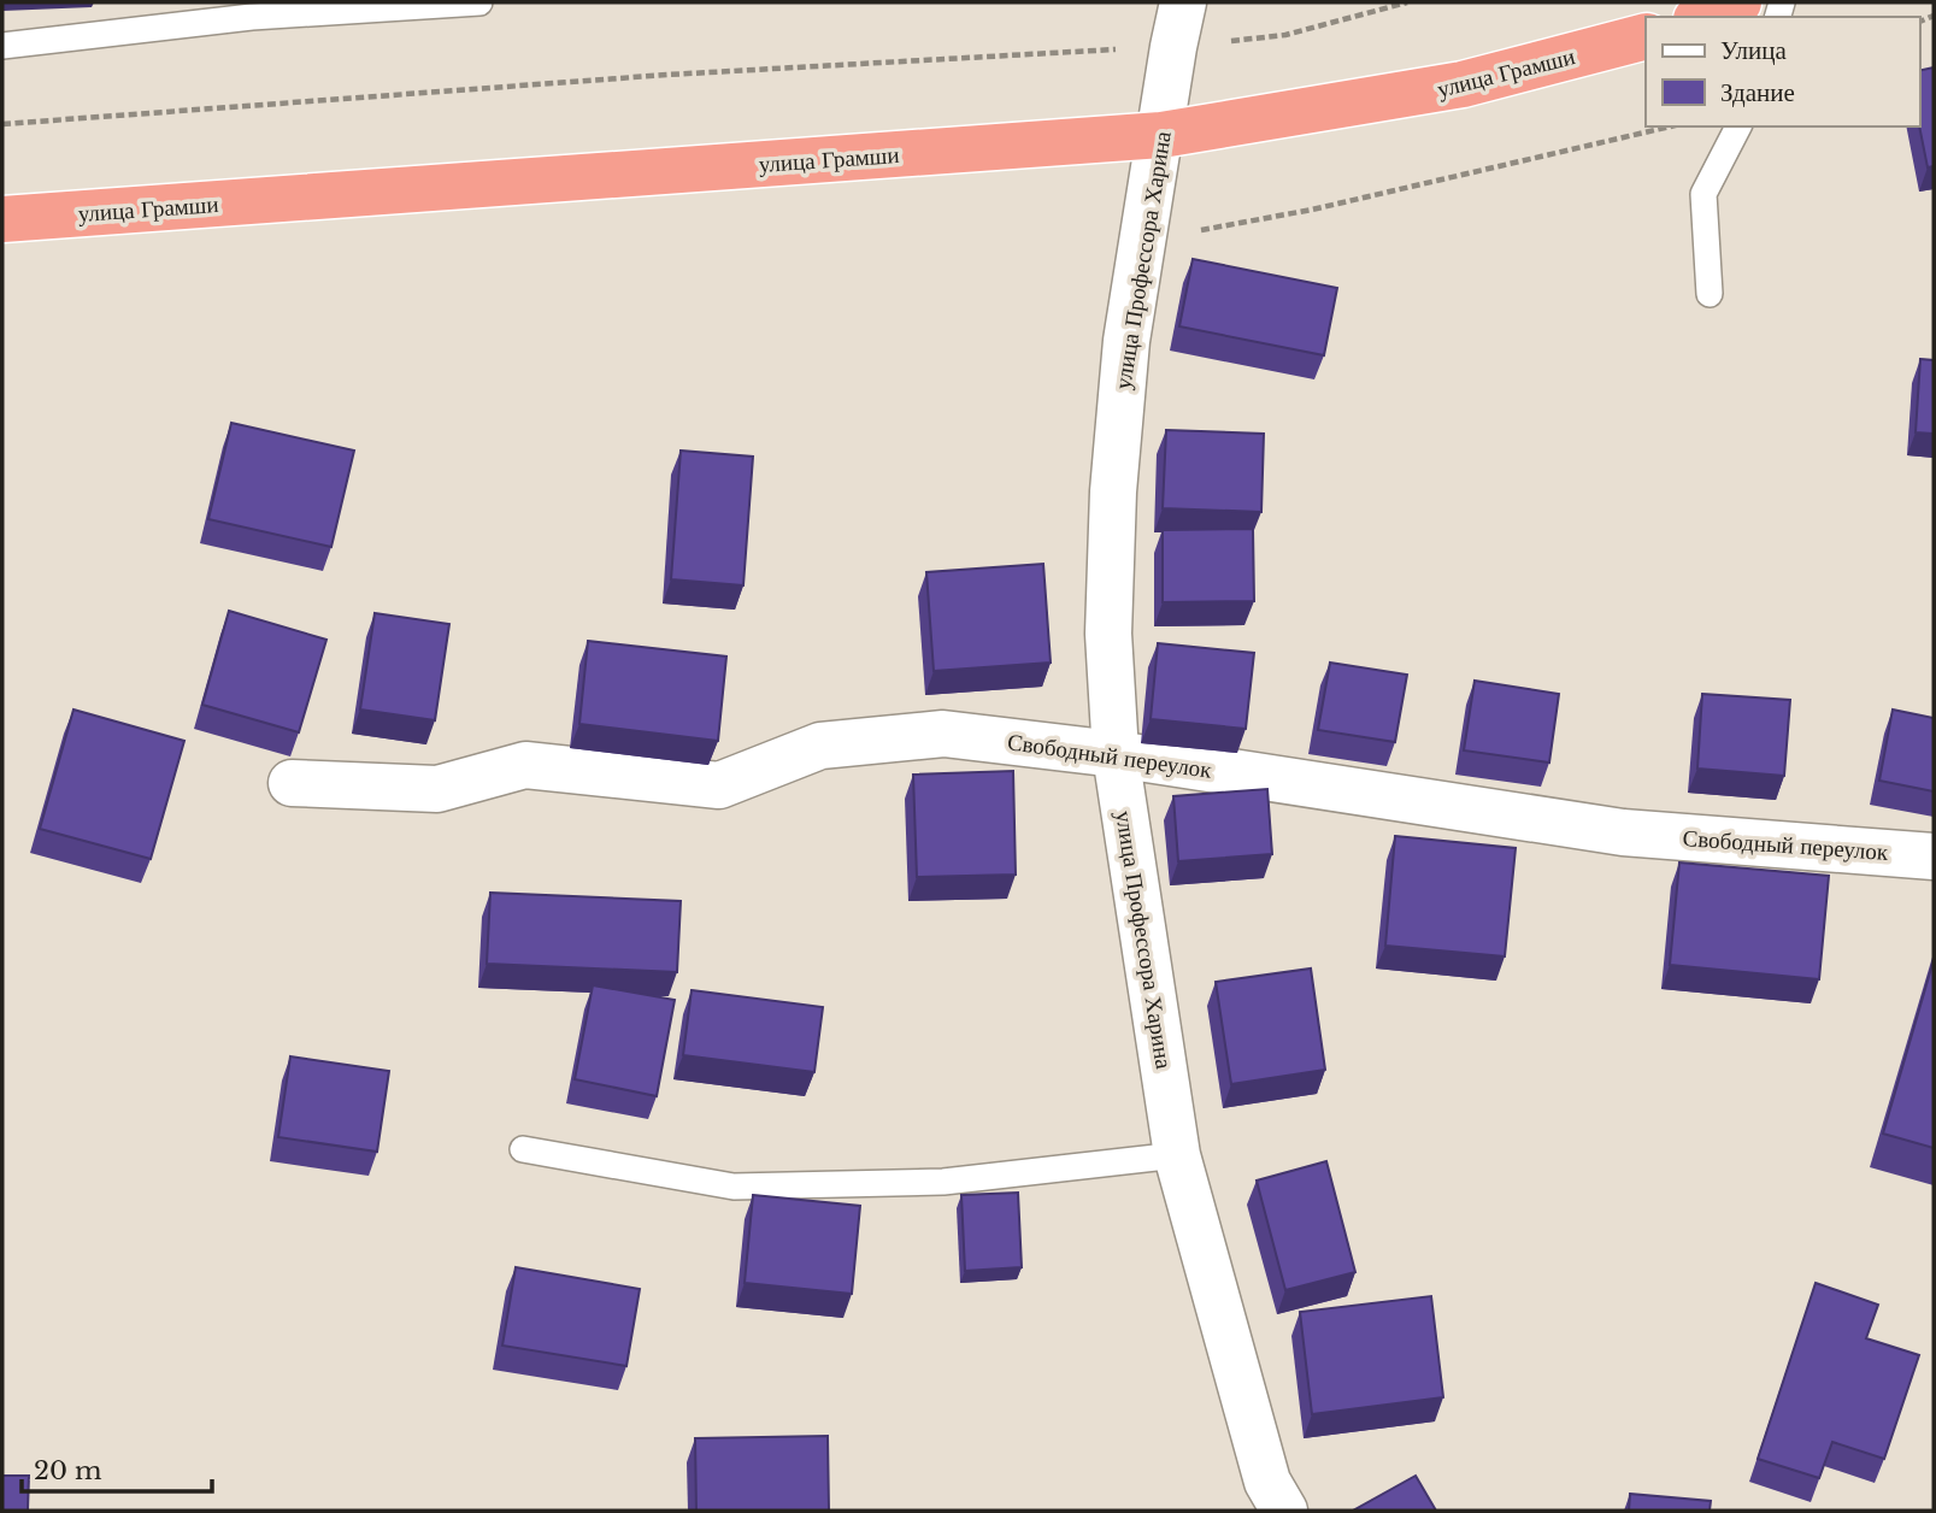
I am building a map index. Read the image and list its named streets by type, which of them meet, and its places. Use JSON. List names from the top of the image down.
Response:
{
  "streets": {
    "highway": ["улица Грамши"],
    "street": ["улица Профессора Харина", "Свободный переулок"]
  },
  "crossings": [
    ["улица Грамши", "улица Профессора Харина"],
    ["улица Профессора Харина", "Свободный переулок"]
  ],
  "legend": ["Улица", "Здание"],
  "scale_bar": "20 m"
}
